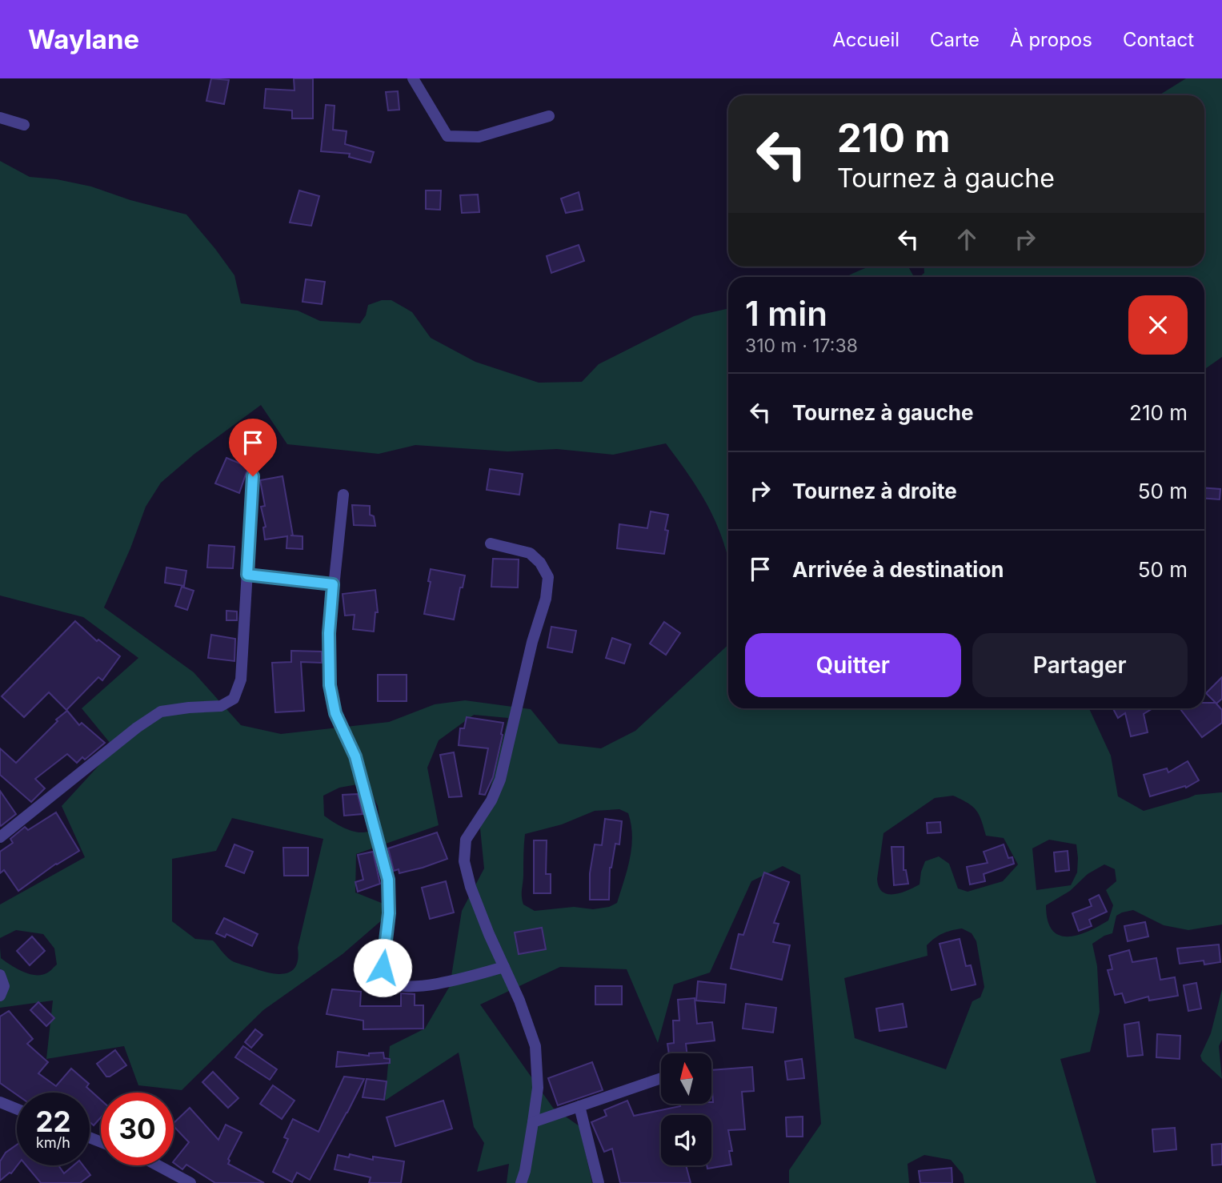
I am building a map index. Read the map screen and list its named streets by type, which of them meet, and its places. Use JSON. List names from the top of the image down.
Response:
{
  "north": "top",
  "page": {
    "header": "Waylane",
    "nav": [
      "Accueil",
      "Carte",
      "À propos",
      "Contact"
    ],
    "turn": ["210 m", "Tournez à gauche"],
    "heading": ["1 min", "310 m · 17:38"],
    "list": [
      {
        "name": "Tournez à gauche",
        "value": "210 m"
      },
      {
        "name": "Tournez à droite",
        "value": "50 m"
      },
      {
        "name": "Arrivée à destination",
        "value": "50 m"
      }
    ],
    "buttons": ["Quitter", "Partager"],
    "speed": "22 km/h",
    "limit": "30"
  }
}
